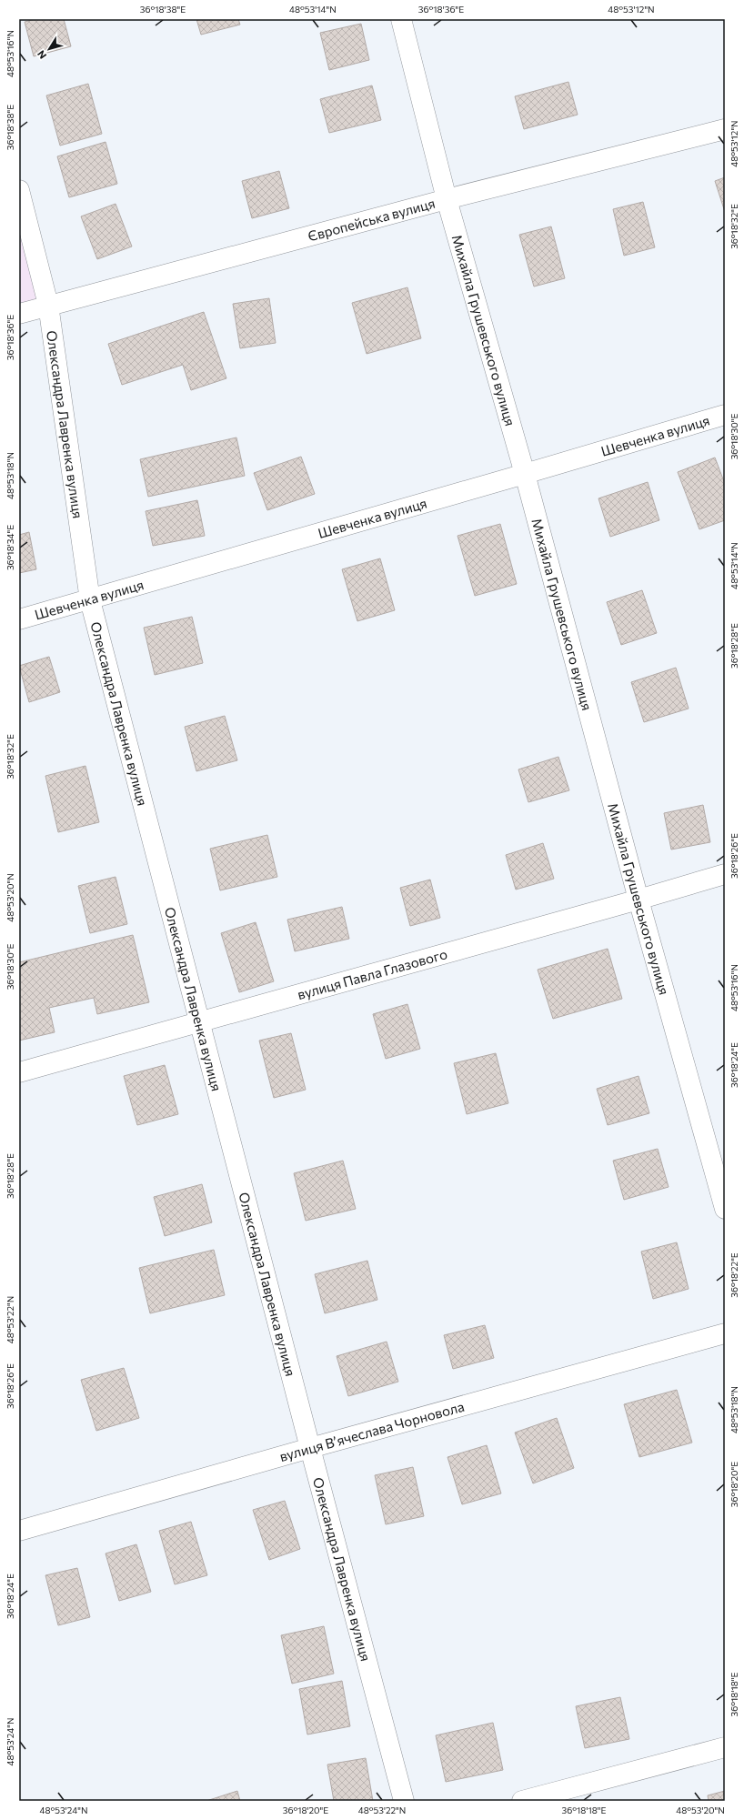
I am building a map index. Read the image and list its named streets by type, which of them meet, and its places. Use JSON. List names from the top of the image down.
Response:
{
  "streets": {
    "street": [
      "Європейська вулиця",
      "Михайла Грушевського вулиця",
      "Олександра Лавренка вулиця",
      "Шевченка вулиця",
      "вулиця Павла Глазового",
      "вулиця В’ячеслава Чорновола"
    ]
  },
  "crossings": [
    ["Європейська вулиця", "Михайла Грушевського вулиця"],
    ["Європейська вулиця", "Олександра Лавренка вулиця"],
    ["Михайла Грушевського вулиця", "Шевченка вулиця"],
    ["Михайла Грушевського вулиця", "вулиця Павла Глазового"],
    ["Олександра Лавренка вулиця", "Шевченка вулиця"],
    ["Олександра Лавренка вулиця", "вулиця Павла Глазового"],
    ["Олександра Лавренка вулиця", "вулиця В’ячеслава Чорновола"]
  ],
  "north": "bottom left",
  "coordinates": [
    "36°18'38\"E",
    "48°53'14\"N",
    "36°18'36\"E",
    "48°53'12\"N",
    "48°53'16\"N",
    "36°18'32\"E",
    "36°18'30\"E",
    "48°53'18\"N",
    "36°18'34\"E",
    "36°18'28\"E",
    "36°18'26\"E",
    "48°53'20\"N",
    "36°18'24\"E",
    "36°18'22\"E",
    "48°53'22\"N",
    "36°18'20\"E",
    "36°18'18\"E",
    "48°53'24\"N"
  ]
}
